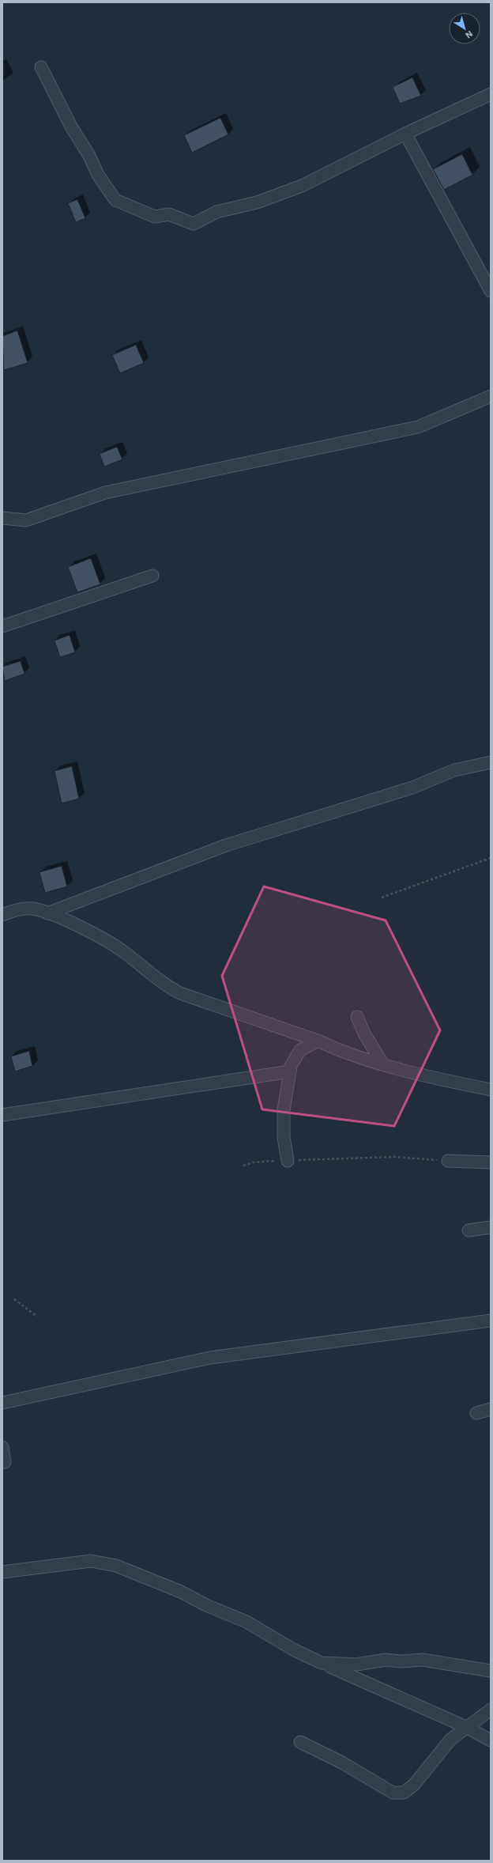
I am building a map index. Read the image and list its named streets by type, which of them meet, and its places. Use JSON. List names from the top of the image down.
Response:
{
  "north": "bottom right"
}
